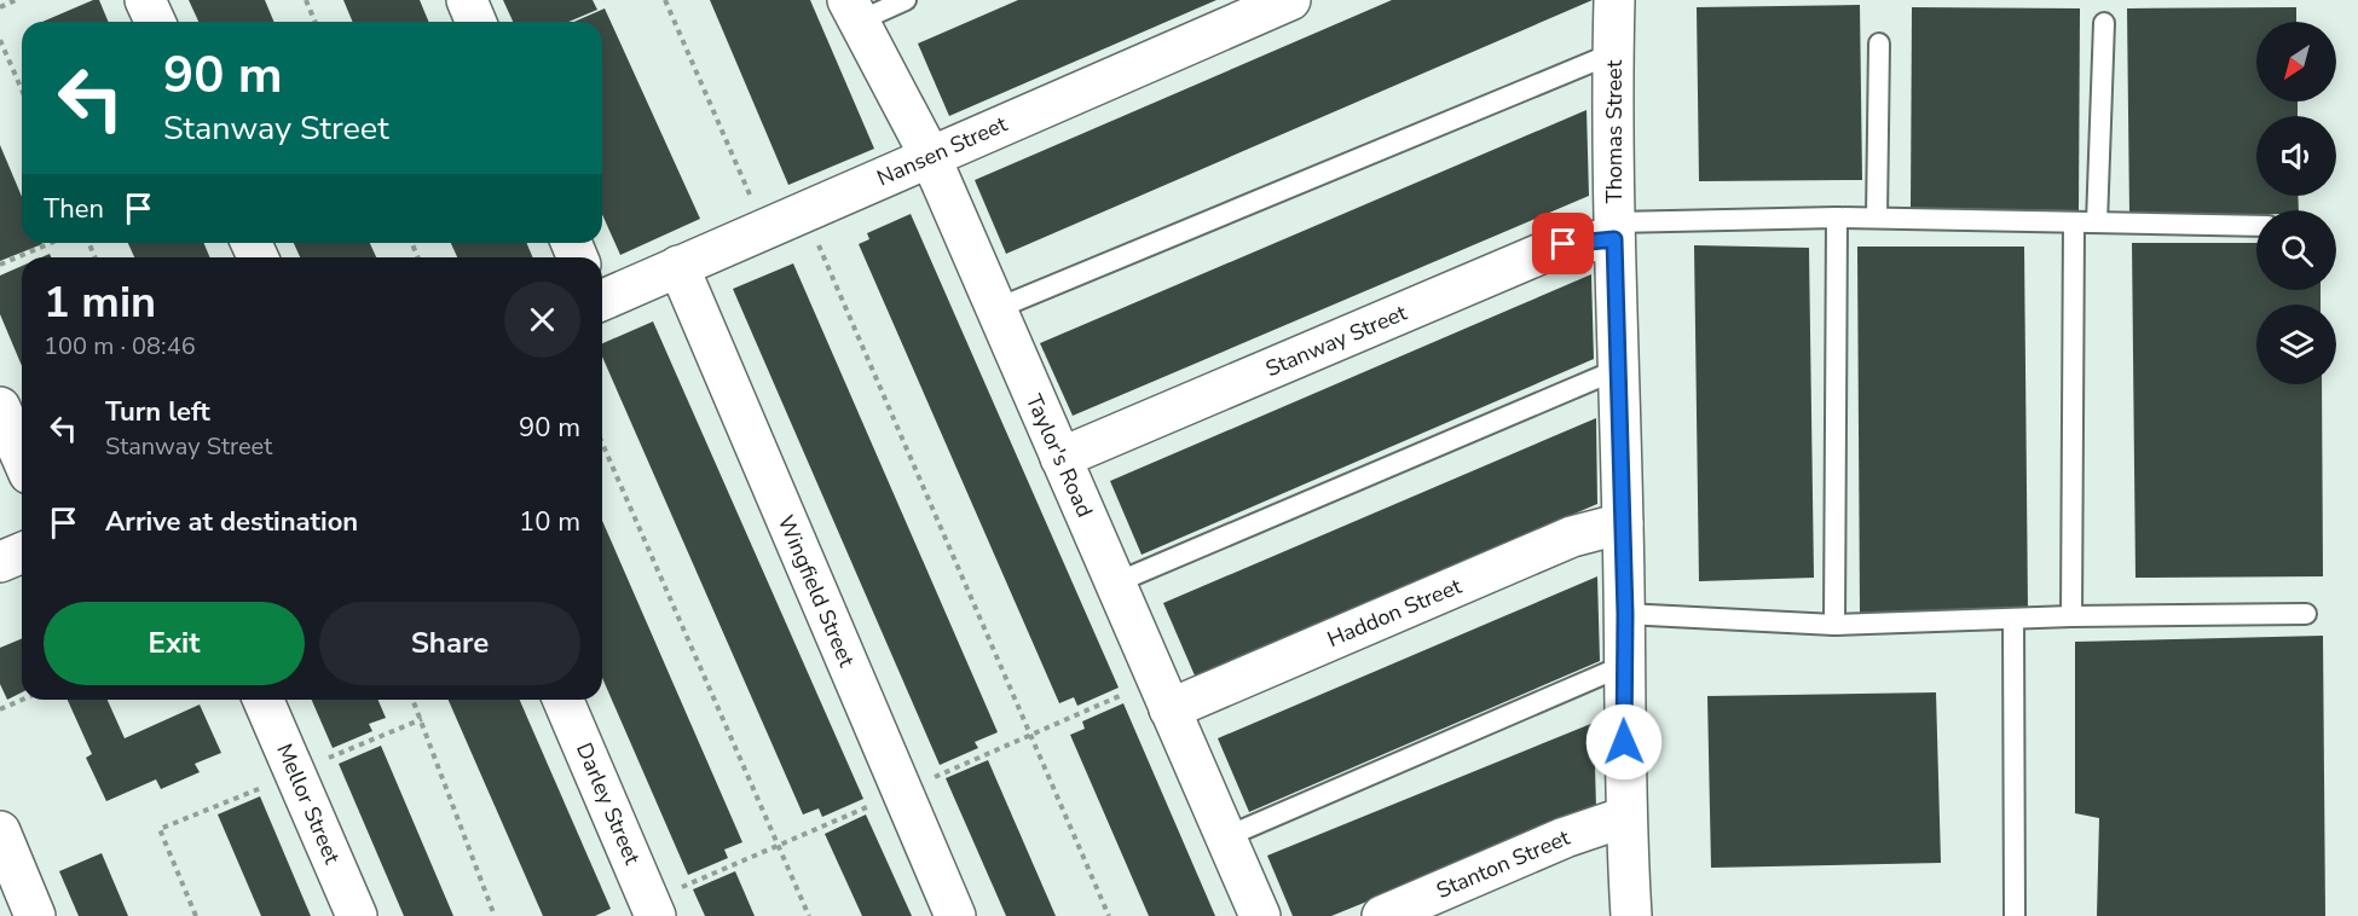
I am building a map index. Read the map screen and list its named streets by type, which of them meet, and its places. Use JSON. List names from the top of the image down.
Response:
{
  "streets": {
    "street": [
      "Thomas Street",
      "Nansen Street",
      "Stanway Street",
      "Taylor's Road",
      "Wingfield Street",
      "Haddon Street",
      "Mellor Street",
      "Darley Street",
      "Stanton Street"
    ]
  },
  "crossings": [
    ["Thomas Street", "Stanway Street"],
    ["Thomas Street", "Haddon Street"],
    ["Thomas Street", "Stanton Street"],
    ["Nansen Street", "Taylor's Road"],
    ["Nansen Street", "Wingfield Street"],
    ["Stanway Street", "Taylor's Road"],
    ["Taylor's Road", "Haddon Street"]
  ],
  "north": "bottom left",
  "page": {
    "turn": ["90 m", "Stanway Street"],
    "then": "Then",
    "heading": ["1 min", "100 m · 08:46"],
    "list": [
      {
        "name": "Turn left",
        "note": "Stanway Street",
        "value": "90 m"
      },
      {
        "name": "Arrive at destination",
        "value": "10 m"
      }
    ],
    "buttons": ["Exit", "Share"]
  }
}
